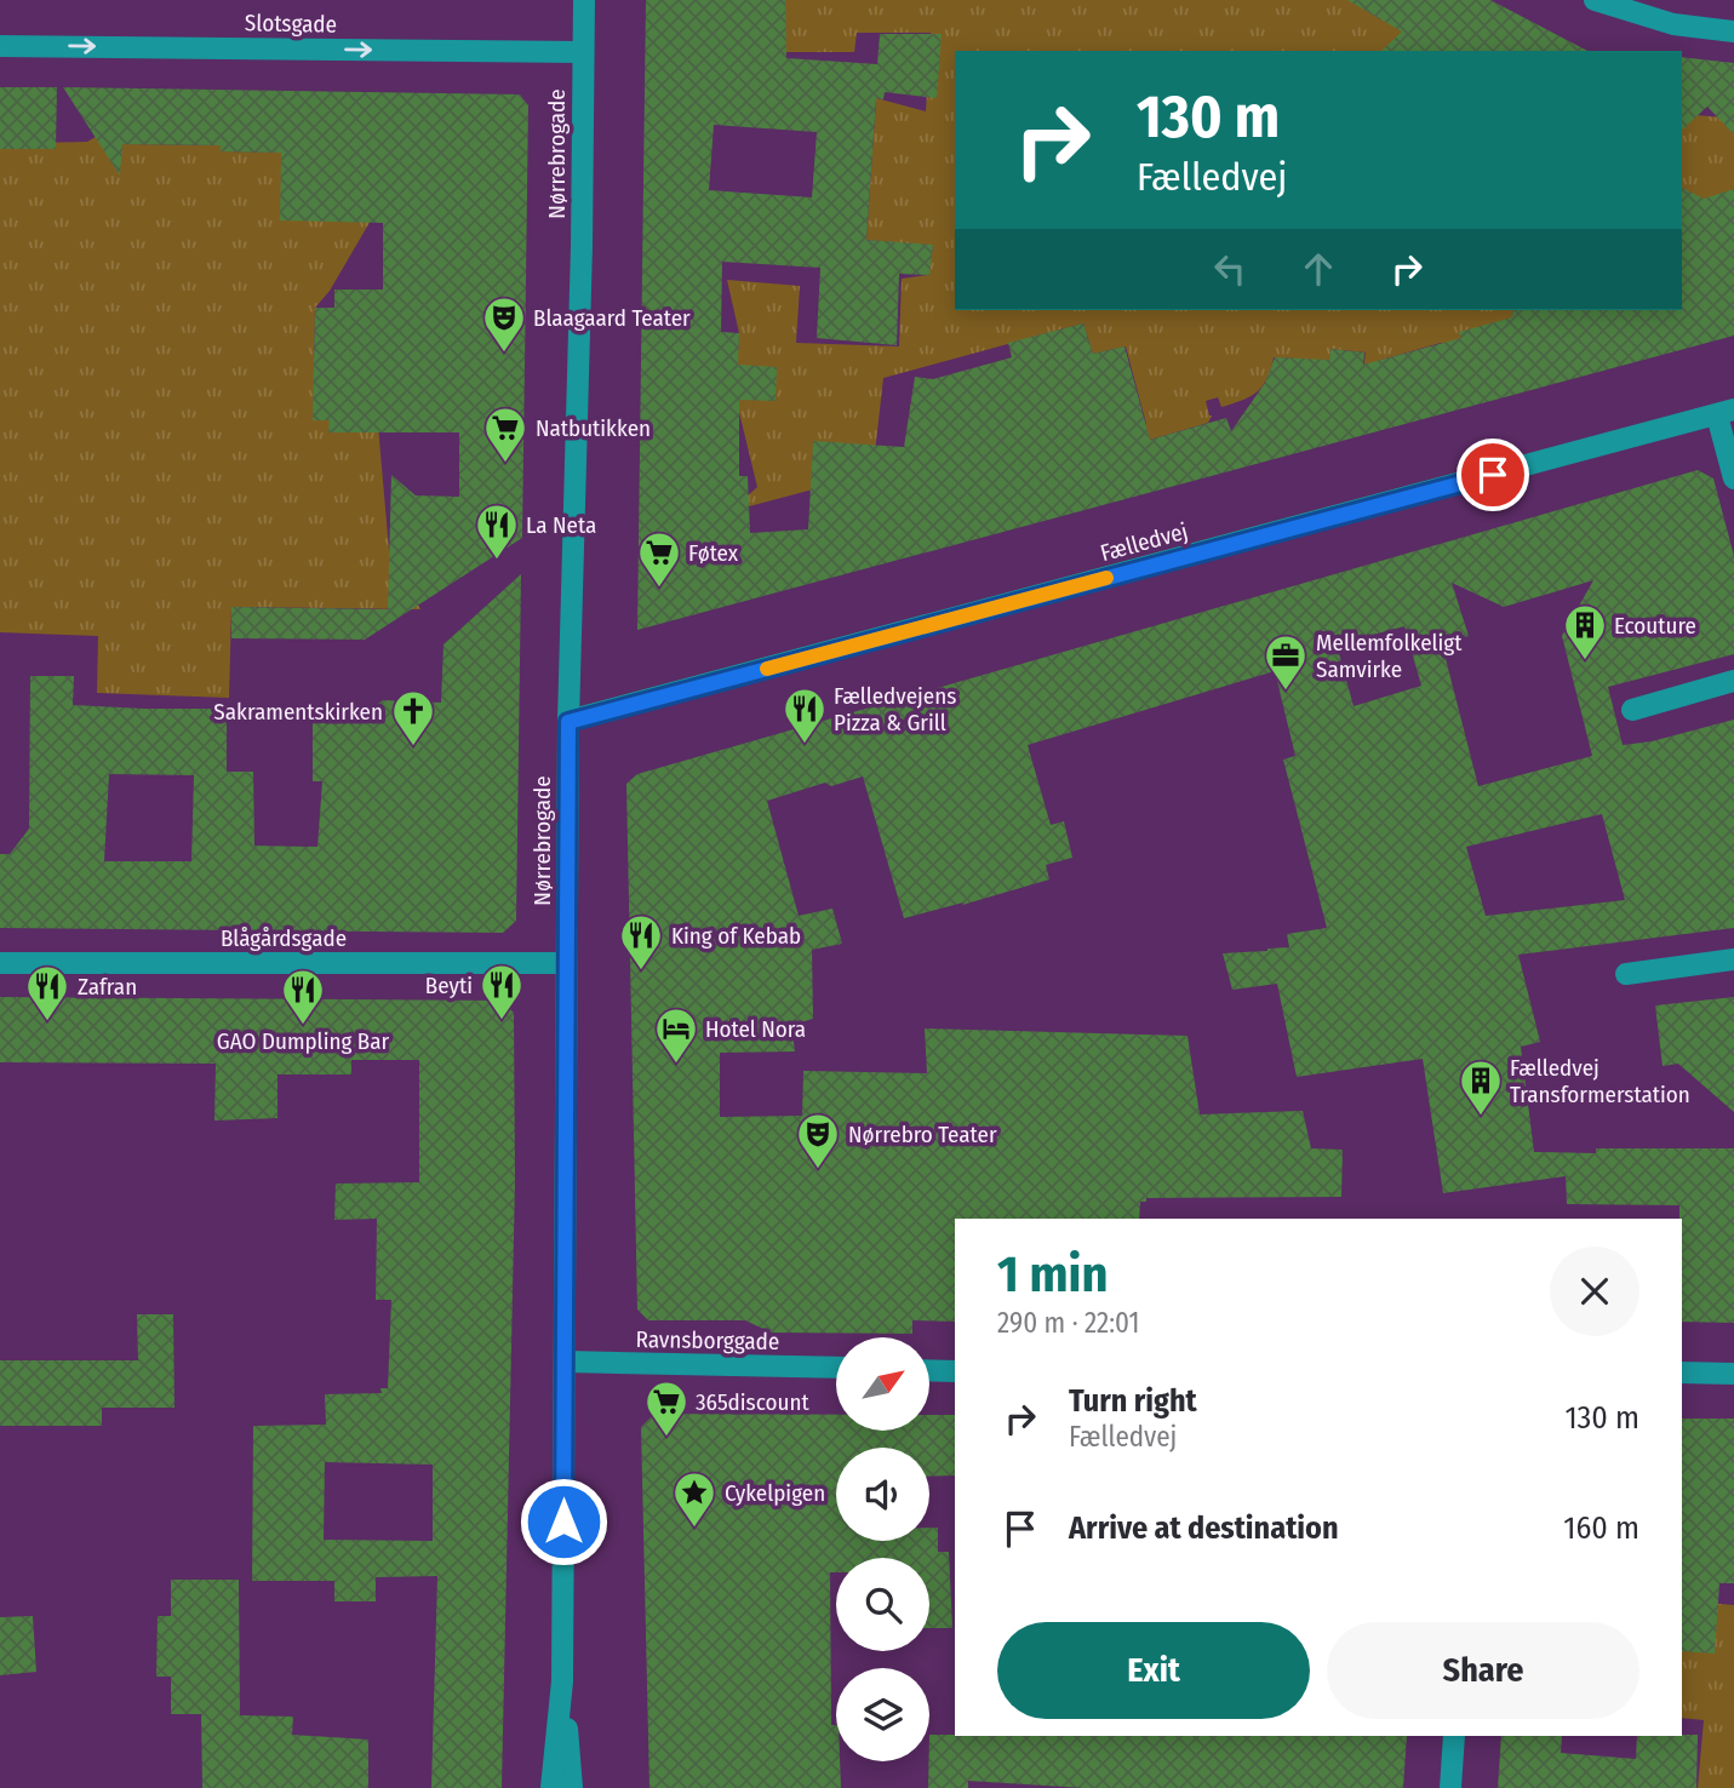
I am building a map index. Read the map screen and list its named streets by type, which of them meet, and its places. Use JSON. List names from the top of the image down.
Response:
{
  "streets": {
    "street": [
      "Slotsgade",
      "Nørrebrogade",
      "Fælledvej",
      "Blågårdsgade",
      "Ravnsborggade"
    ]
  },
  "crossings": [
    ["Slotsgade", "Nørrebrogade"],
    ["Nørrebrogade", "Fælledvej"],
    ["Nørrebrogade", "Blågårdsgade"],
    ["Nørrebrogade", "Ravnsborggade"]
  ],
  "one_way": ["Slotsgade"],
  "places": {
    "theatre": ["Blaagaard Teater", "Nørrebro Teater"],
    "supermarket": ["Natbutikken", "Føtex", "365discount"],
    "restaurant": [
      "La Neta",
      "Fælledvejens Pizza & Grill",
      "King of Kebab",
      "Beyti",
      "Zafran",
      "GAO Dumpling Bar"
    ],
    "building": ["Ecouture", "Fælledvej Transformerstation"],
    "office": ["Mellemfolkeligt Samvirke"],
    "church": ["Sakramentskirken"],
    "hotel": ["Hotel Nora"],
    "place": ["Cykelpigen"]
  },
  "north": "top right",
  "page": {
    "turn": ["130 m", "Fælledvej"],
    "heading": ["1 min", "290 m · 22:01"],
    "list": [
      {
        "name": "Turn right",
        "note": "Fælledvej",
        "value": "130 m"
      },
      {
        "name": "Arrive at destination",
        "value": "160 m"
      }
    ],
    "buttons": ["Exit", "Share"]
  }
}
